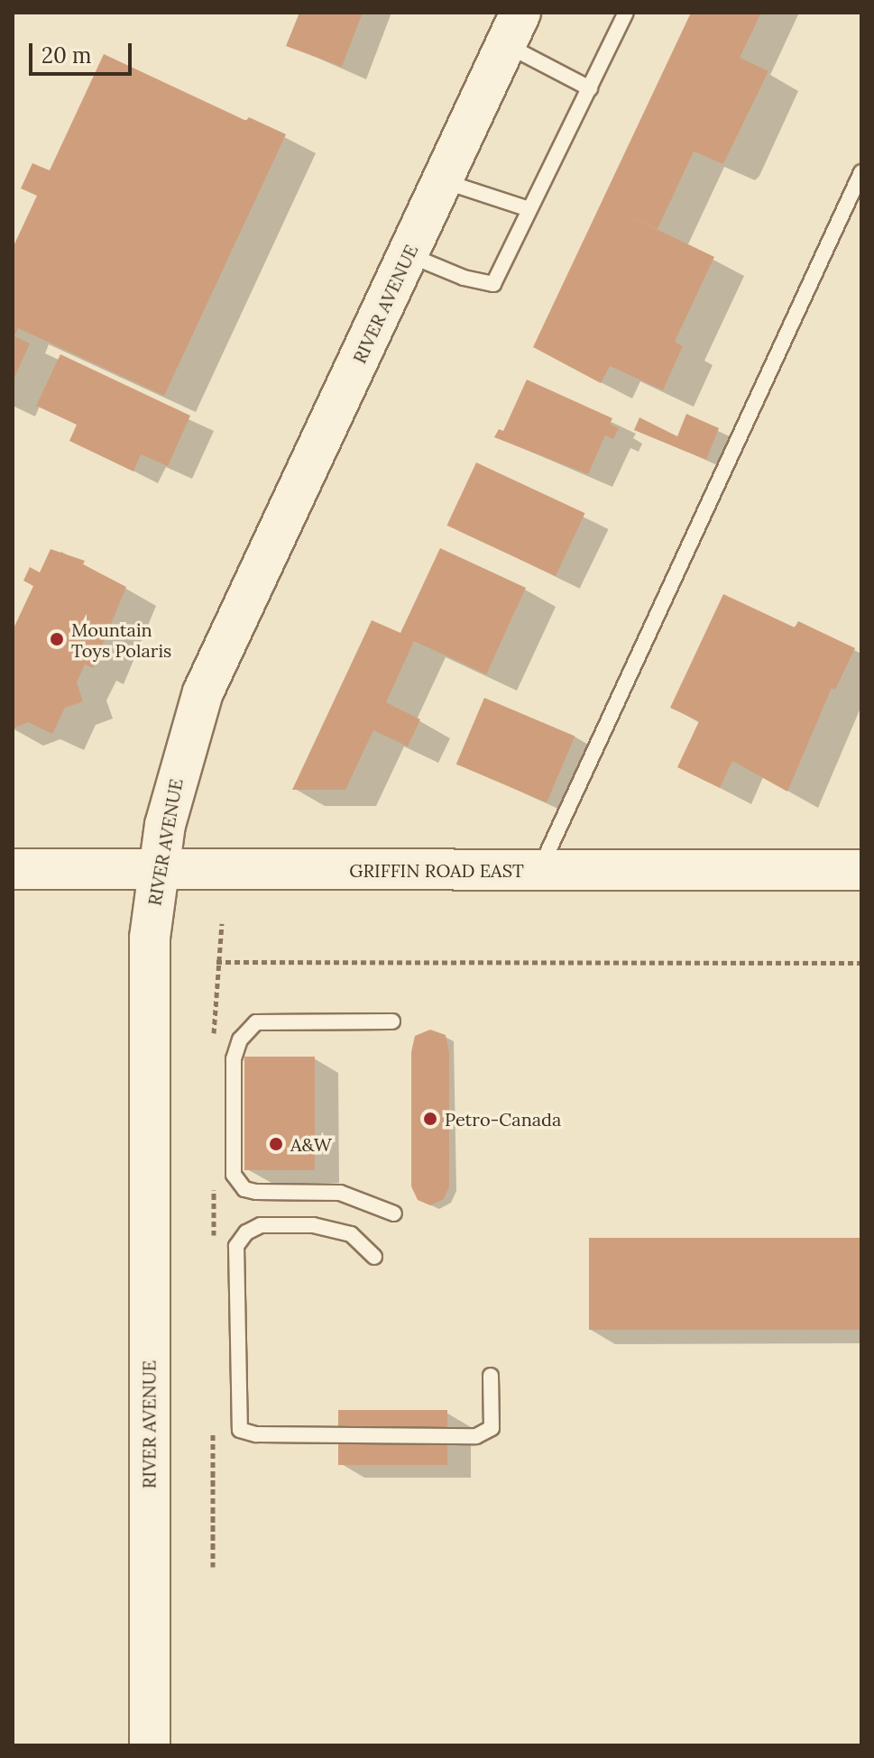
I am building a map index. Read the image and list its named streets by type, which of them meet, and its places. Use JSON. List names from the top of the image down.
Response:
{
  "streets": {
    "street": ["RIVER AVENUE", "GRIFFIN ROAD EAST"]
  },
  "crossings": [
    ["RIVER AVENUE", "GRIFFIN ROAD EAST"]
  ],
  "places": ["Mountain Toys Polaris", "Petro-Canada", "A&W"],
  "scale_bar": "20 m"
}
